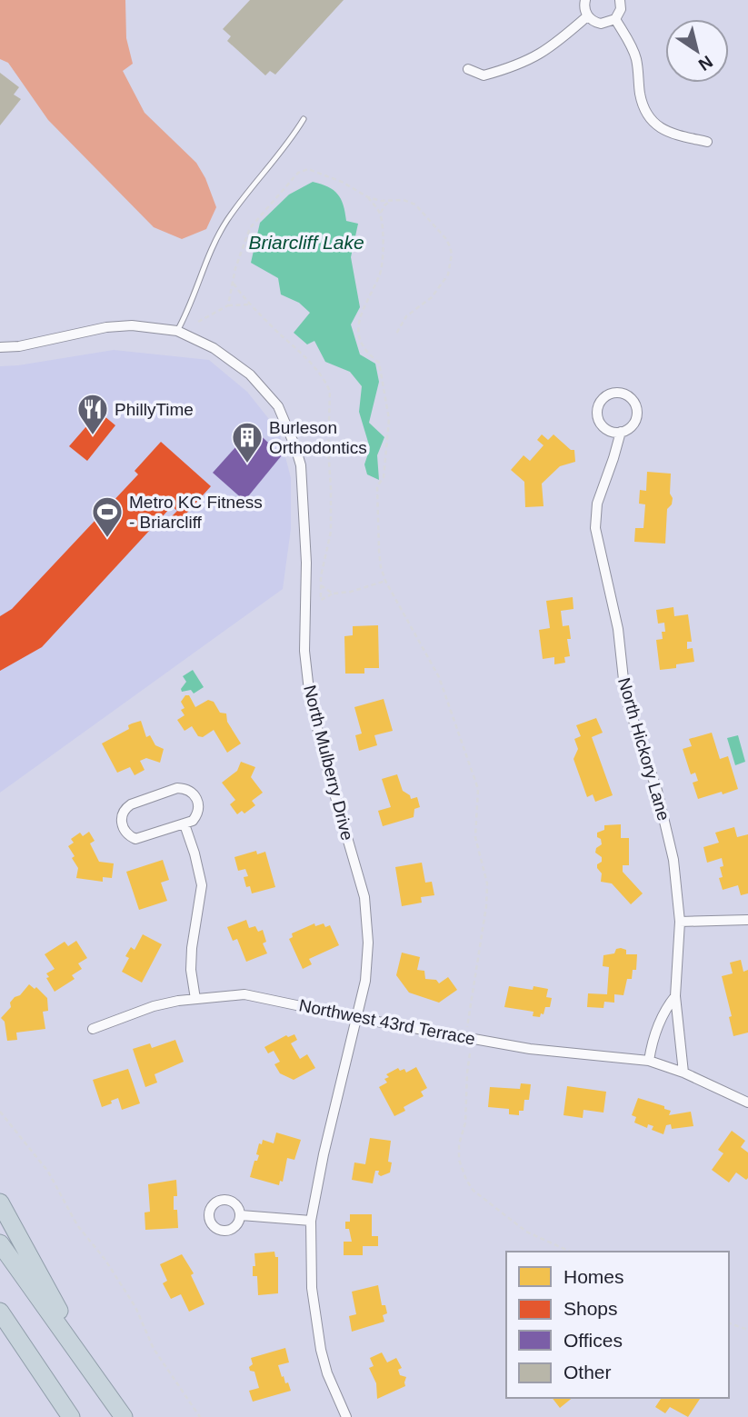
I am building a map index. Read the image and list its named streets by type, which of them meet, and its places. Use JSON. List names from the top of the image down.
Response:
{
  "streets": {
    "street": ["North Hickory Lane", "North Mulberry Drive", "Northwest 43rd Terrace"]
  },
  "crossings": [
    ["North Hickory Lane", "Northwest 43rd Terrace"],
    ["North Mulberry Drive", "Northwest 43rd Terrace"]
  ],
  "water": ["Briarcliff Lake"],
  "places": {
    "restaurant": ["PhillyTime"],
    "building": ["Burleson Orthodontics"],
    "sports": ["Metro KC Fitness - Briarcliff"]
  },
  "legend": [
    "Homes",
    "Shops",
    "Offices",
    "Other"
  ],
  "north": "bottom right"
}
